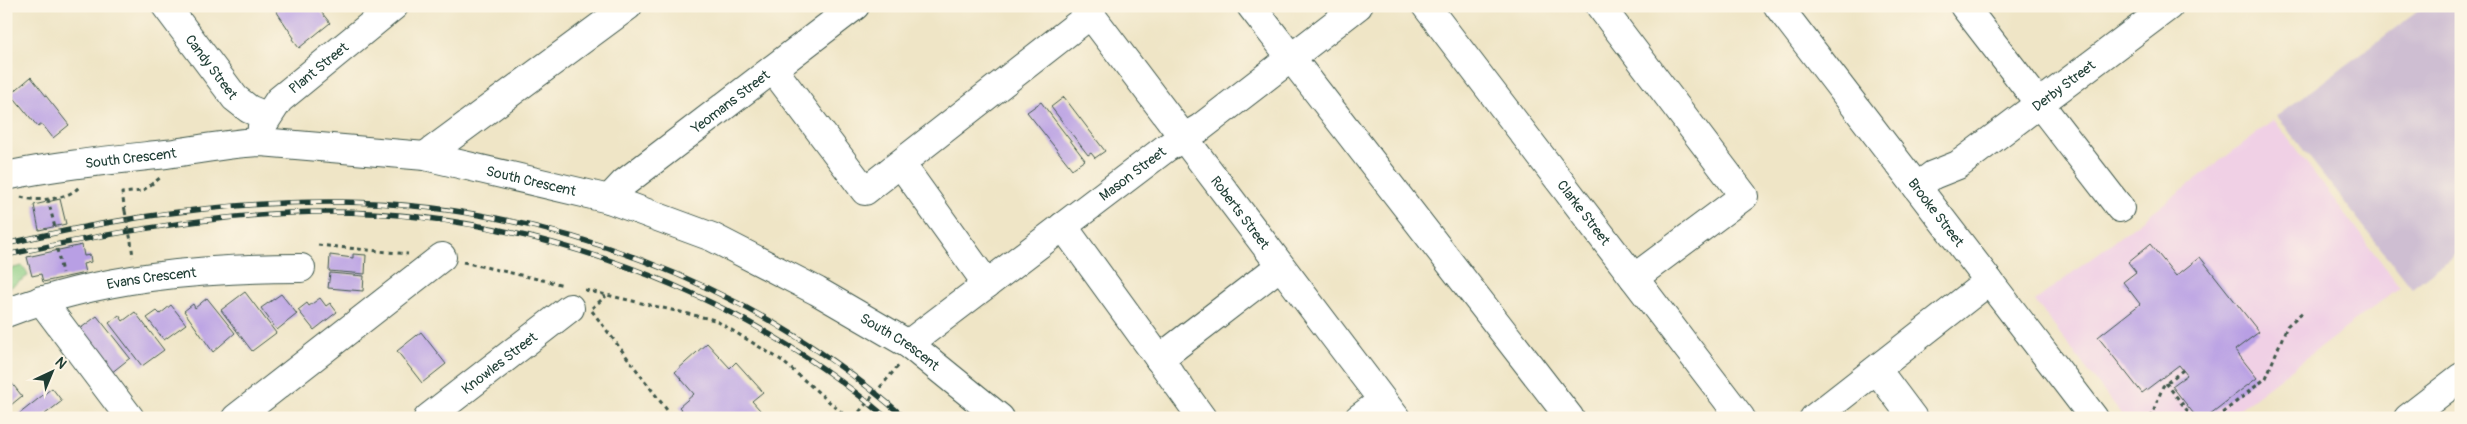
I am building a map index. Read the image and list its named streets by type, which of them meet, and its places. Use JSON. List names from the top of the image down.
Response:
{
  "streets": {
    "street": [
      "Candy Street",
      "Plant Street",
      "Derby Street",
      "Yeomans Street",
      "South Crescent",
      "Mason Street",
      "Roberts Street",
      "Clarke Street",
      "Brooke Street",
      "Evans Crescent",
      "Knowles Street"
    ]
  },
  "crossings": [
    ["Candy Street", "Plant Street"],
    ["Candy Street", "South Crescent"],
    ["Plant Street", "South Crescent"],
    ["Derby Street", "Brooke Street"],
    ["Yeomans Street", "South Crescent"],
    ["South Crescent", "Mason Street"],
    ["Mason Street", "Roberts Street"]
  ],
  "north": "top right"
}
